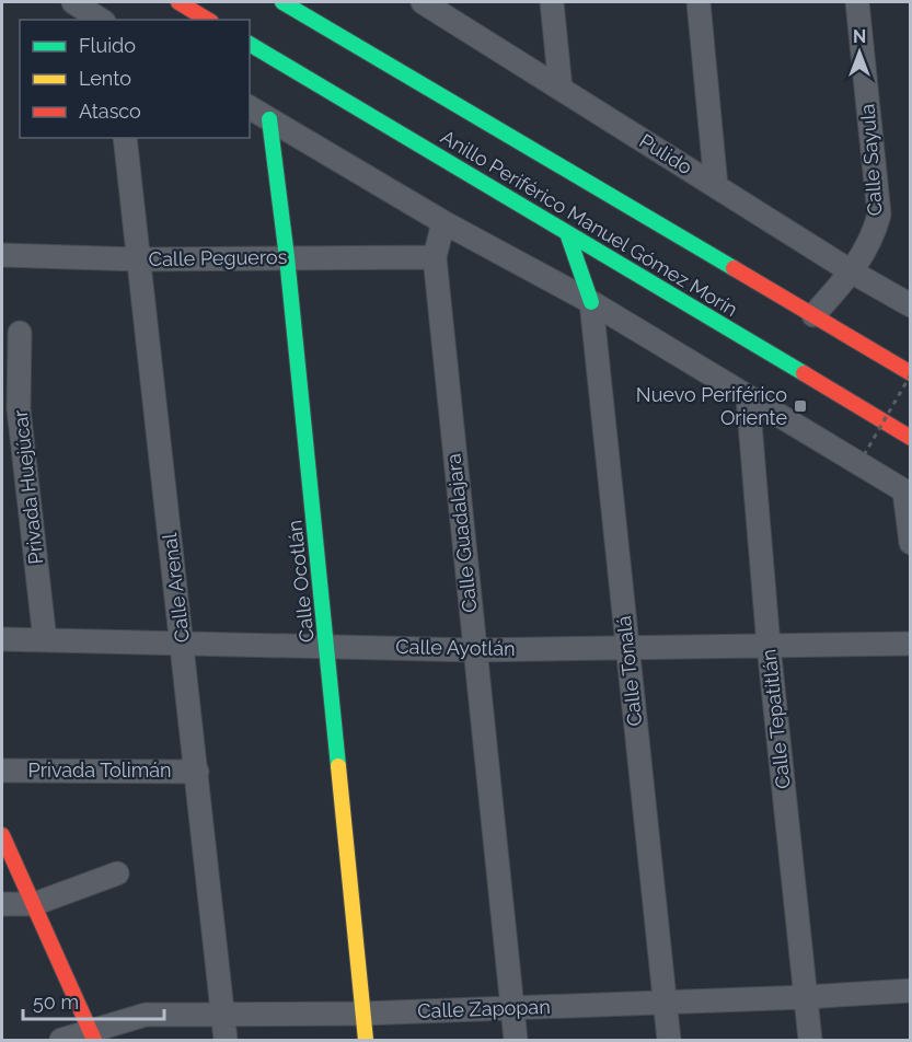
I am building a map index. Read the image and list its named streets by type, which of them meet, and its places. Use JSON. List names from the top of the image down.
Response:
{
  "streets": {
    "main road": ["Anillo Periférico Manuel Gómez Morín", "Calle Ocotlán"],
    "street": [
      "Pulido",
      "Calle Sayula",
      "Calle Pegueros",
      "Privada Huejúcar",
      "Calle Guadalajara",
      "Calle Arenal",
      "Calle Ayotlán",
      "Calle Tonalá",
      "Calle Tepatitlán",
      "Privada Tolimán",
      "Calle Zapopan"
    ]
  },
  "crossings": [
    ["Pulido", "Calle Sayula"],
    ["Calle Sayula", "Anillo Periférico Manuel Gómez Morín"],
    ["Calle Pegueros", "Calle Guadalajara"],
    ["Calle Pegueros", "Calle Ocotlán"],
    ["Calle Pegueros", "Calle Arenal"],
    ["Privada Huejúcar", "Calle Ayotlán"],
    ["Calle Guadalajara", "Calle Ayotlán"],
    ["Calle Guadalajara", "Calle Zapopan"],
    ["Calle Ocotlán", "Calle Ayotlán"],
    ["Calle Ocotlán", "Calle Zapopan"],
    ["Calle Arenal", "Calle Ayotlán"],
    ["Calle Arenal", "Privada Tolimán"],
    ["Calle Arenal", "Calle Zapopan"],
    ["Calle Ayotlán", "Calle Tonalá"],
    ["Calle Ayotlán", "Calle Tepatitlán"],
    ["Calle Tonalá", "Calle Zapopan"],
    ["Calle Tepatitlán", "Calle Zapopan"]
  ],
  "places": {
    "transit": ["Nuevo Periférico Oriente"]
  },
  "legend": ["Fluido", "Lento", "Atasco"],
  "scale_bar": "50 m",
  "north": "top"
}
